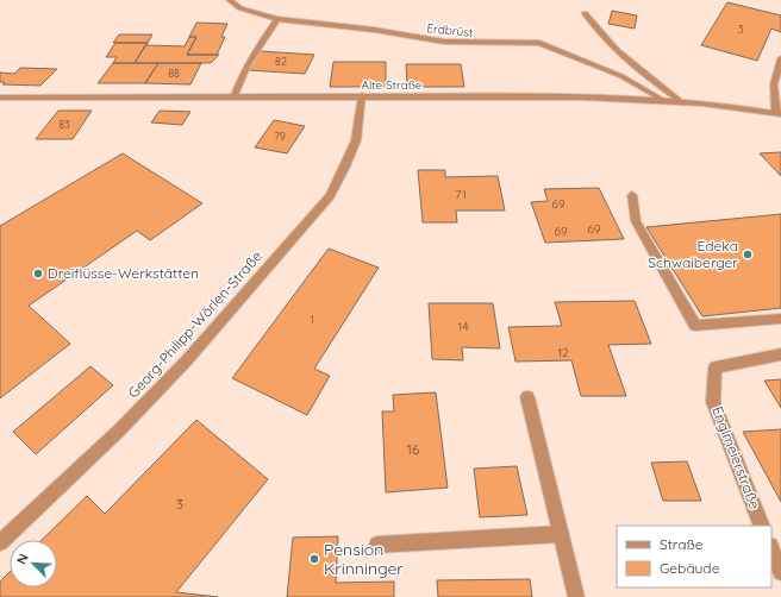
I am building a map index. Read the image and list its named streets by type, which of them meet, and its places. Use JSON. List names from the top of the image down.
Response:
{
  "streets": {
    "street": [
      "Erdbrüst",
      "Alte Straße",
      "Georg-Philipp-Wörlen-Straße",
      "Englmeierstraße"
    ]
  },
  "crossings": [
    ["Erdbrüst", "Alte Straße"],
    ["Alte Straße", "Georg-Philipp-Wörlen-Straße"]
  ],
  "places": ["Edeka Schwaiberger", "Dreiflüsse-Werkstätten", "Pension Krinninger"],
  "house_numbers": [
    "3",
    "82",
    "88",
    "83",
    "79",
    "71",
    "69",
    "69",
    "69",
    "1",
    "14",
    "12",
    "16",
    "3"
  ],
  "legend": ["Straße", "Gebäude"],
  "north": "top left"
}
